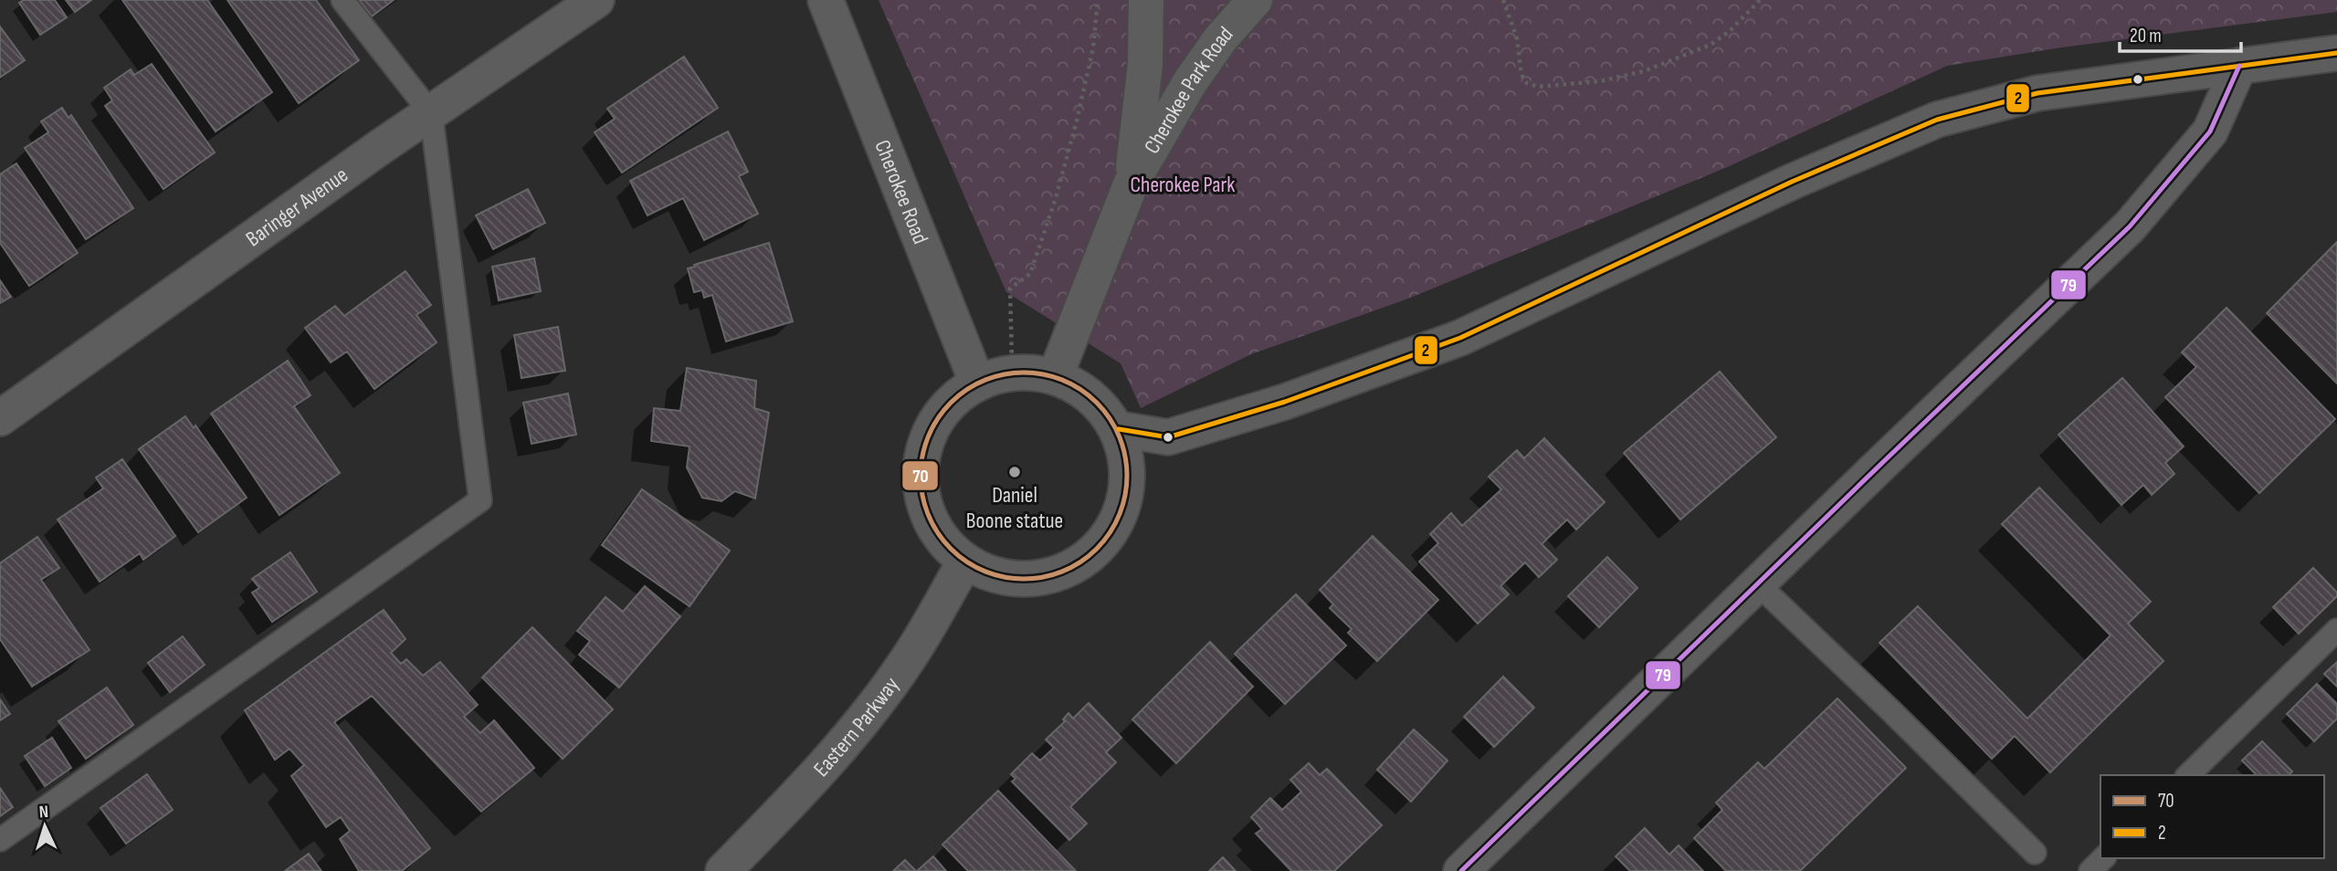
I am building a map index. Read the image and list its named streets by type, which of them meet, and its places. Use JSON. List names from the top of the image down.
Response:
{
  "streets": {
    "street": [
      "Cherokee Park Road",
      "Cherokee Road",
      "Baringer Avenue",
      "Eastern Parkway"
    ]
  },
  "crossings": [
    ["Cherokee Park Road", "Cherokee Road"],
    ["Cherokee Park Road", "Eastern Parkway"],
    ["Cherokee Road", "Eastern Parkway"]
  ],
  "parks": ["Cherokee Park"],
  "places": ["Daniel Boone statue"],
  "lines": ["transit line 2", "transit line 79", "transit line 70"],
  "legend": ["70", "2"],
  "scale_bar": "20 m",
  "north": "top"
}
